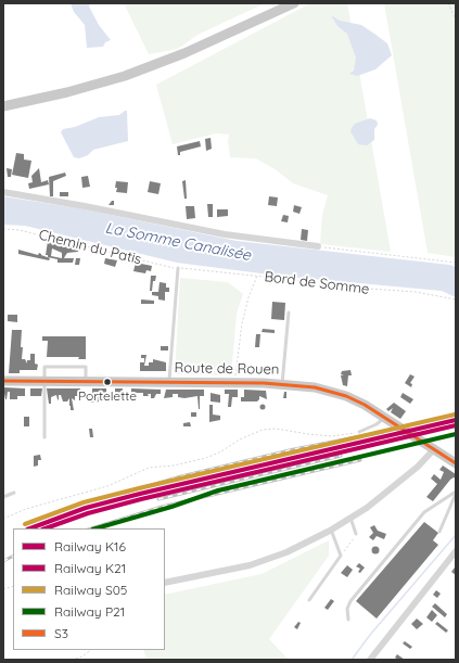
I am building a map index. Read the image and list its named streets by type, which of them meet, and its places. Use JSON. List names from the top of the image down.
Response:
{
  "streets": {
    "main road": ["Route de Rouen"],
    "path": ["Chemin du Patis", "Bord de Somme"]
  },
  "crossings": [
    ["Chemin du Patis", "Bord de Somme"]
  ],
  "water": ["La Somme Canalisée"],
  "places": ["Portelette"],
  "lines": [
    "transit line S3",
    "rail line S05",
    "rail line K16",
    "rail line K21",
    "rail line P21"
  ],
  "legend": [
    "Railway K16",
    "Railway K21",
    "Railway S05",
    "Railway P21",
    "S3"
  ]
}
